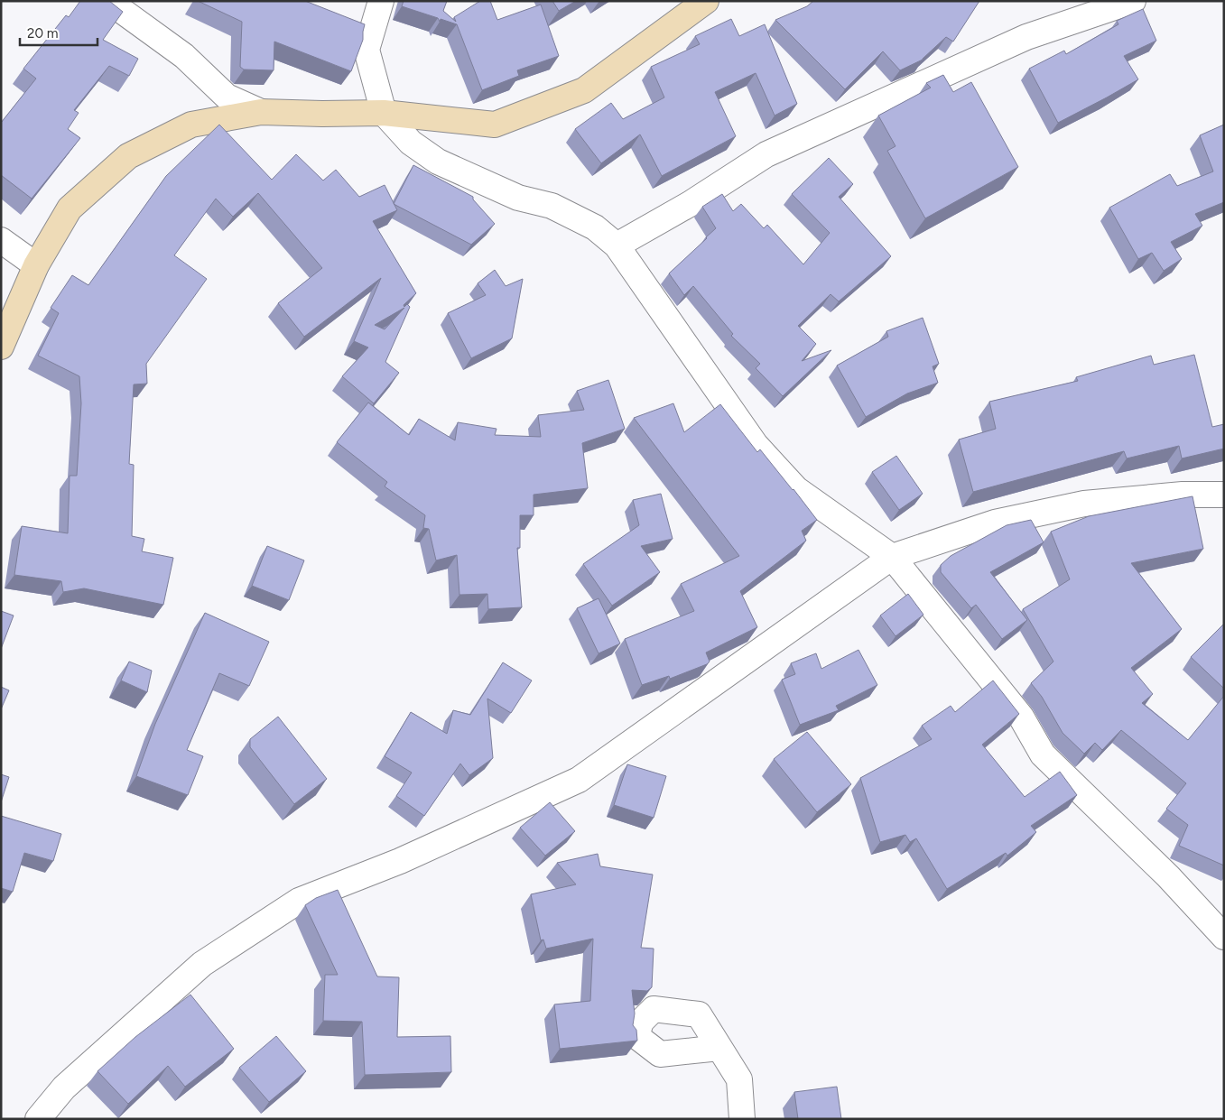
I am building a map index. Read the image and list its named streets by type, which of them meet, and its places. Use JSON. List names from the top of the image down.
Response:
{
  "scale_bar": "20 m"
}
